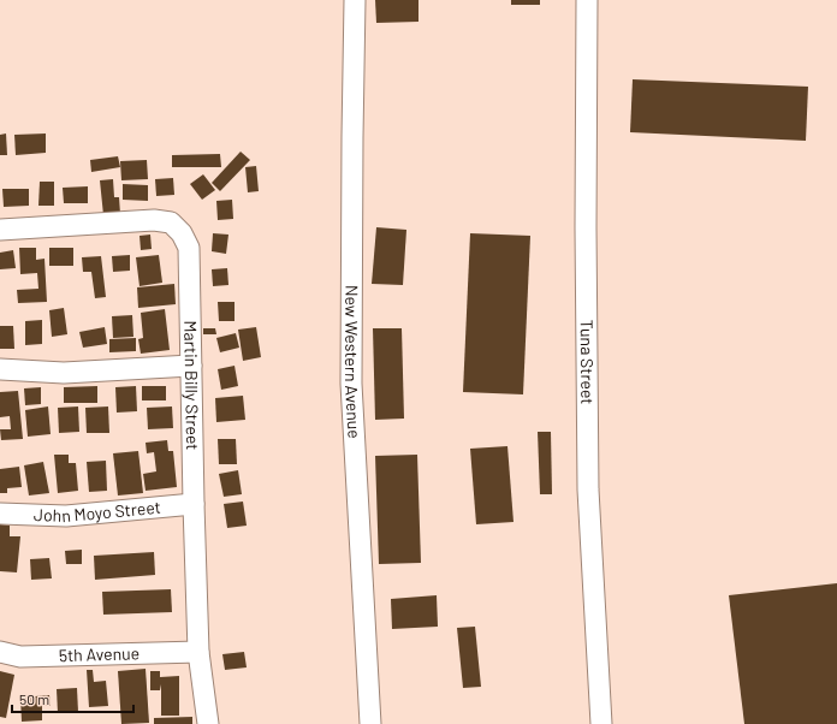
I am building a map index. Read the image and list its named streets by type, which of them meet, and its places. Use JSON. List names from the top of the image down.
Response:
{
  "streets": {
    "street": [
      "New Western Avenue",
      "Tuna Street",
      "Martin Billy Street",
      "John Moyo Street",
      "5th Avenue"
    ]
  },
  "crossings": [
    ["Martin Billy Street", "John Moyo Street"],
    ["Martin Billy Street", "5th Avenue"]
  ],
  "scale_bar": "50 m"
}
